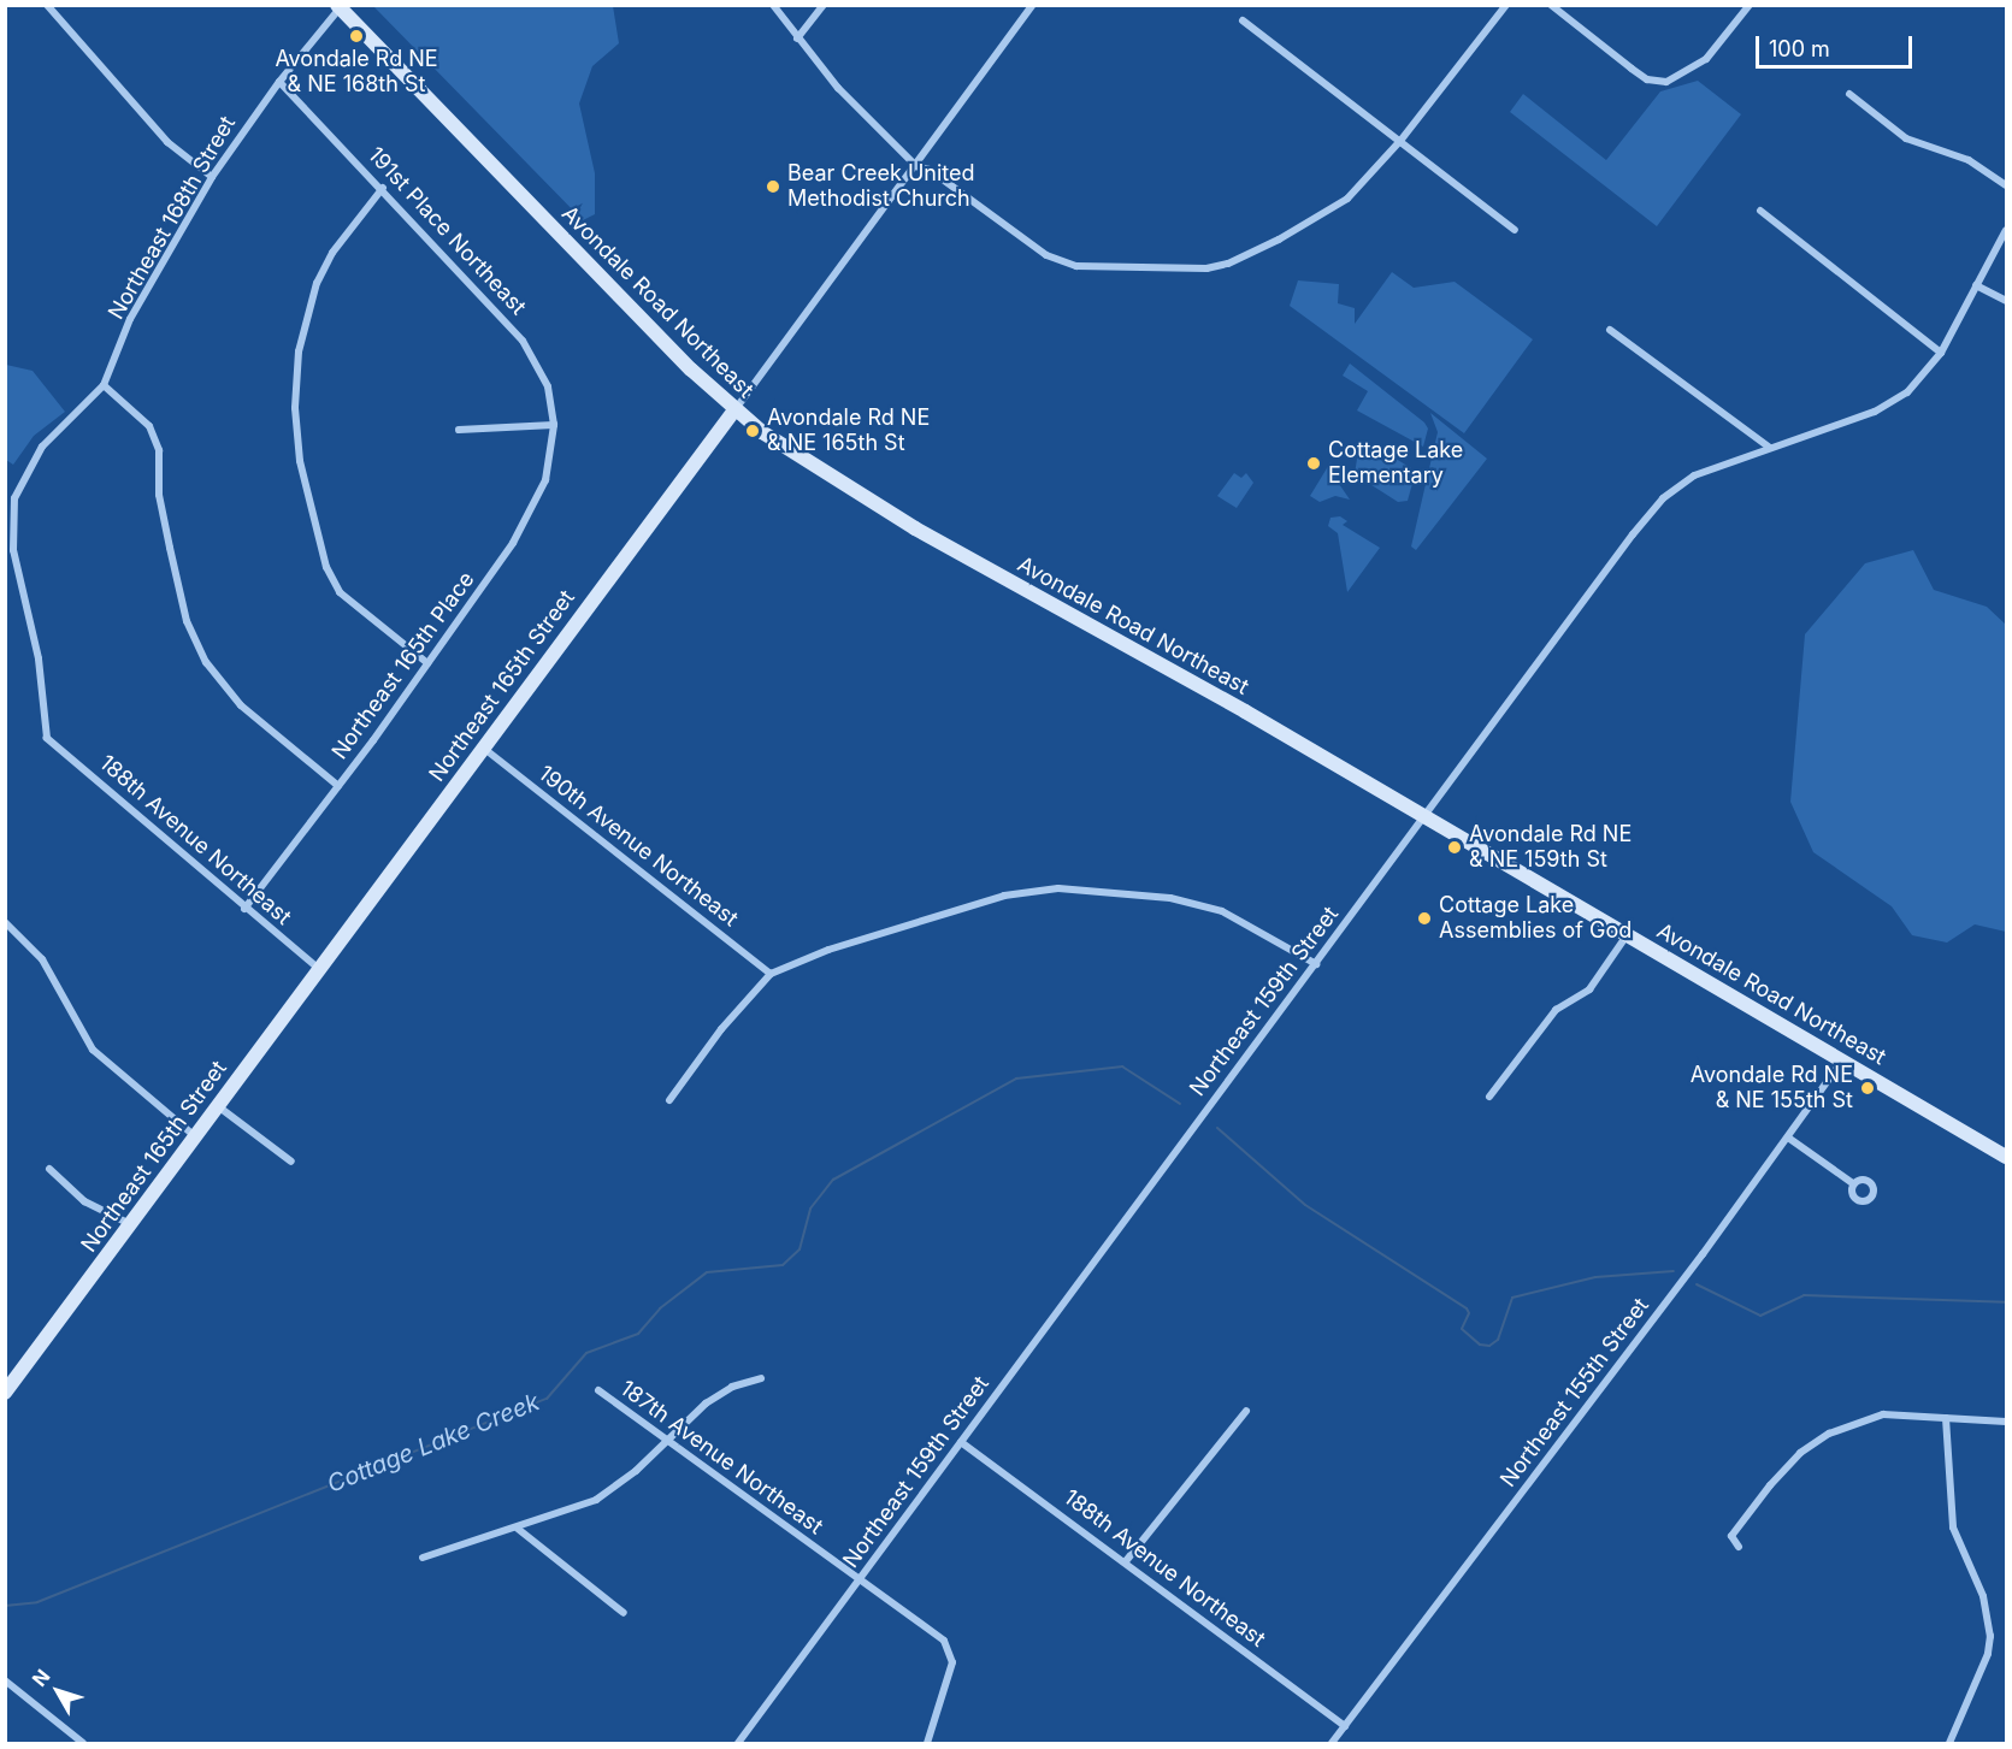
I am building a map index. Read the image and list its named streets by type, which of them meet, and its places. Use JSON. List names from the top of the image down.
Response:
{
  "streets": {
    "main road": ["Avondale Road Northeast", "Northeast 165th Street"],
    "street": [
      "Northeast 168th Street",
      "191st Place Northeast",
      "Northeast 165th Place",
      "188th Avenue Northeast",
      "190th Avenue Northeast",
      "Northeast 159th Street",
      "Northeast 155th Street",
      "187th Avenue Northeast"
    ]
  },
  "crossings": [
    ["Northeast 168th Street", "191st Place Northeast"],
    ["Northeast 168th Street", "Avondale Road Northeast"],
    ["Northeast 168th Street", "188th Avenue Northeast"],
    ["191st Place Northeast", "Northeast 165th Place"],
    ["Avondale Road Northeast", "Northeast 165th Street"],
    ["Avondale Road Northeast", "Northeast 159th Street"],
    ["Avondale Road Northeast", "Northeast 155th Street"],
    ["Northeast 165th Place", "188th Avenue Northeast"],
    ["Northeast 165th Street", "188th Avenue Northeast"],
    ["Northeast 165th Street", "190th Avenue Northeast"],
    ["188th Avenue Northeast", "Northeast 159th Street"],
    ["188th Avenue Northeast", "Northeast 155th Street"],
    ["Northeast 159th Street", "187th Avenue Northeast"]
  ],
  "water": ["Cottage Lake Creek"],
  "places": [
    "Avondale Rd NE & NE 168th St",
    "Bear Creek United Methodist Church",
    "Avondale Rd NE & NE 165th St",
    "Cottage Lake Elementary",
    "Avondale Rd NE & NE 159th St",
    "Cottage Lake Assemblies of God",
    "Avondale Rd NE & NE 155th St"
  ],
  "scale_bar": "100 m",
  "north": "top left"
}
